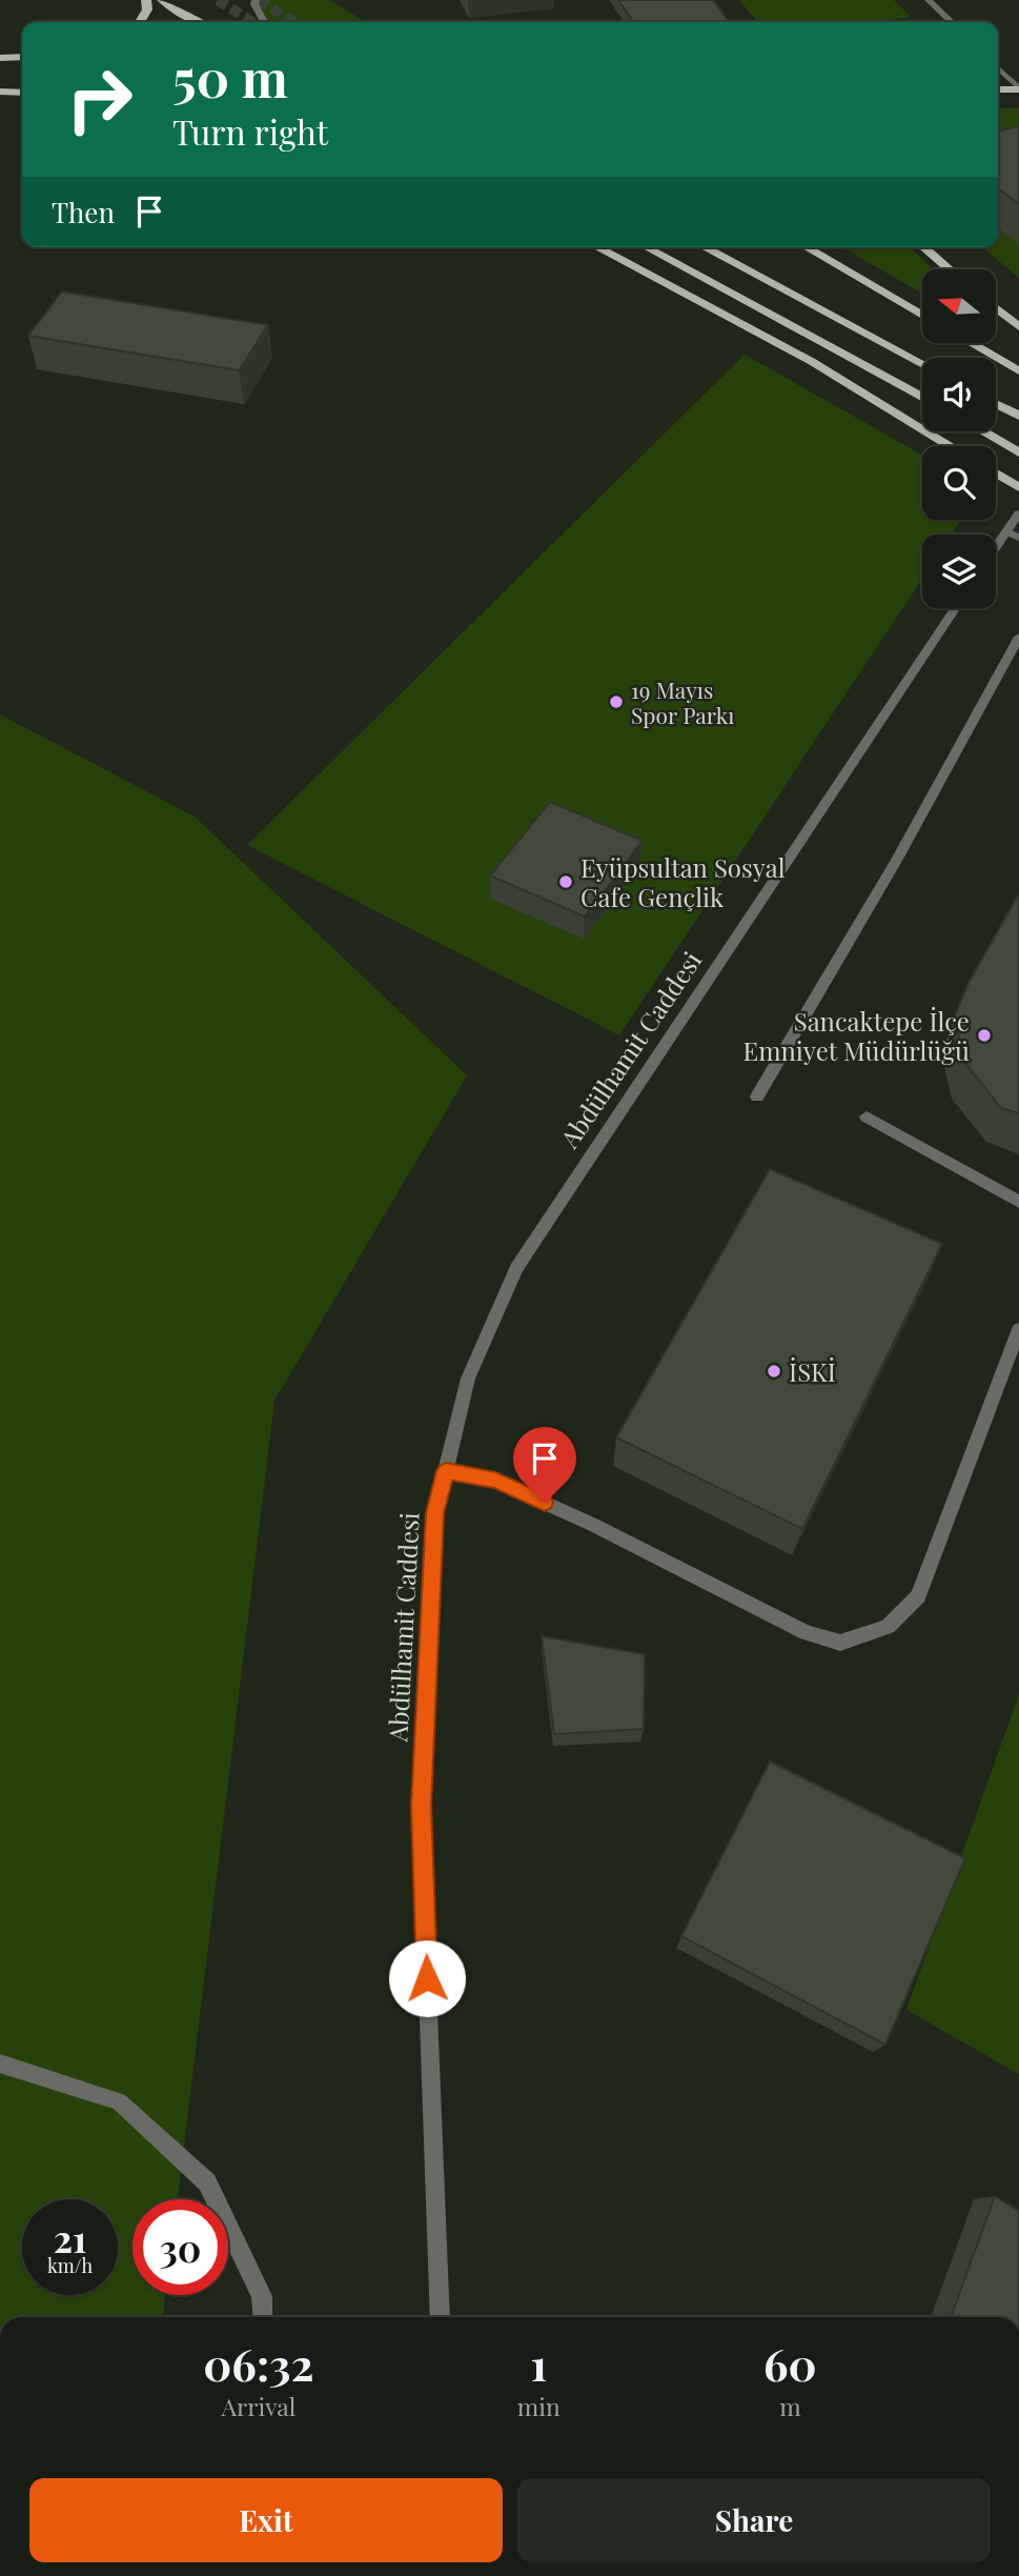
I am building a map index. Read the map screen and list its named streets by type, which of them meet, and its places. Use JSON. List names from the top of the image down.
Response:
{
  "streets": {
    "street": ["Abdülhamit Caddesi"]
  },
  "places": [
    "19 Mayıs Spor Parkı",
    "Eyüpsultan Sosyal Cafe Gençlik",
    "Sancaktepe İlçe Emniyet Müdürlüğü",
    "İSKİ"
  ],
  "north": "left",
  "page": {
    "turn": ["50 m", "Turn right"],
    "then": "Then",
    "speed": "21 km/h",
    "limit": "30",
    "eta": [
      "06:32",
      "Arrival",
      "1",
      "min",
      "60",
      "m"
    ],
    "buttons": ["Exit", "Share"]
  }
}
